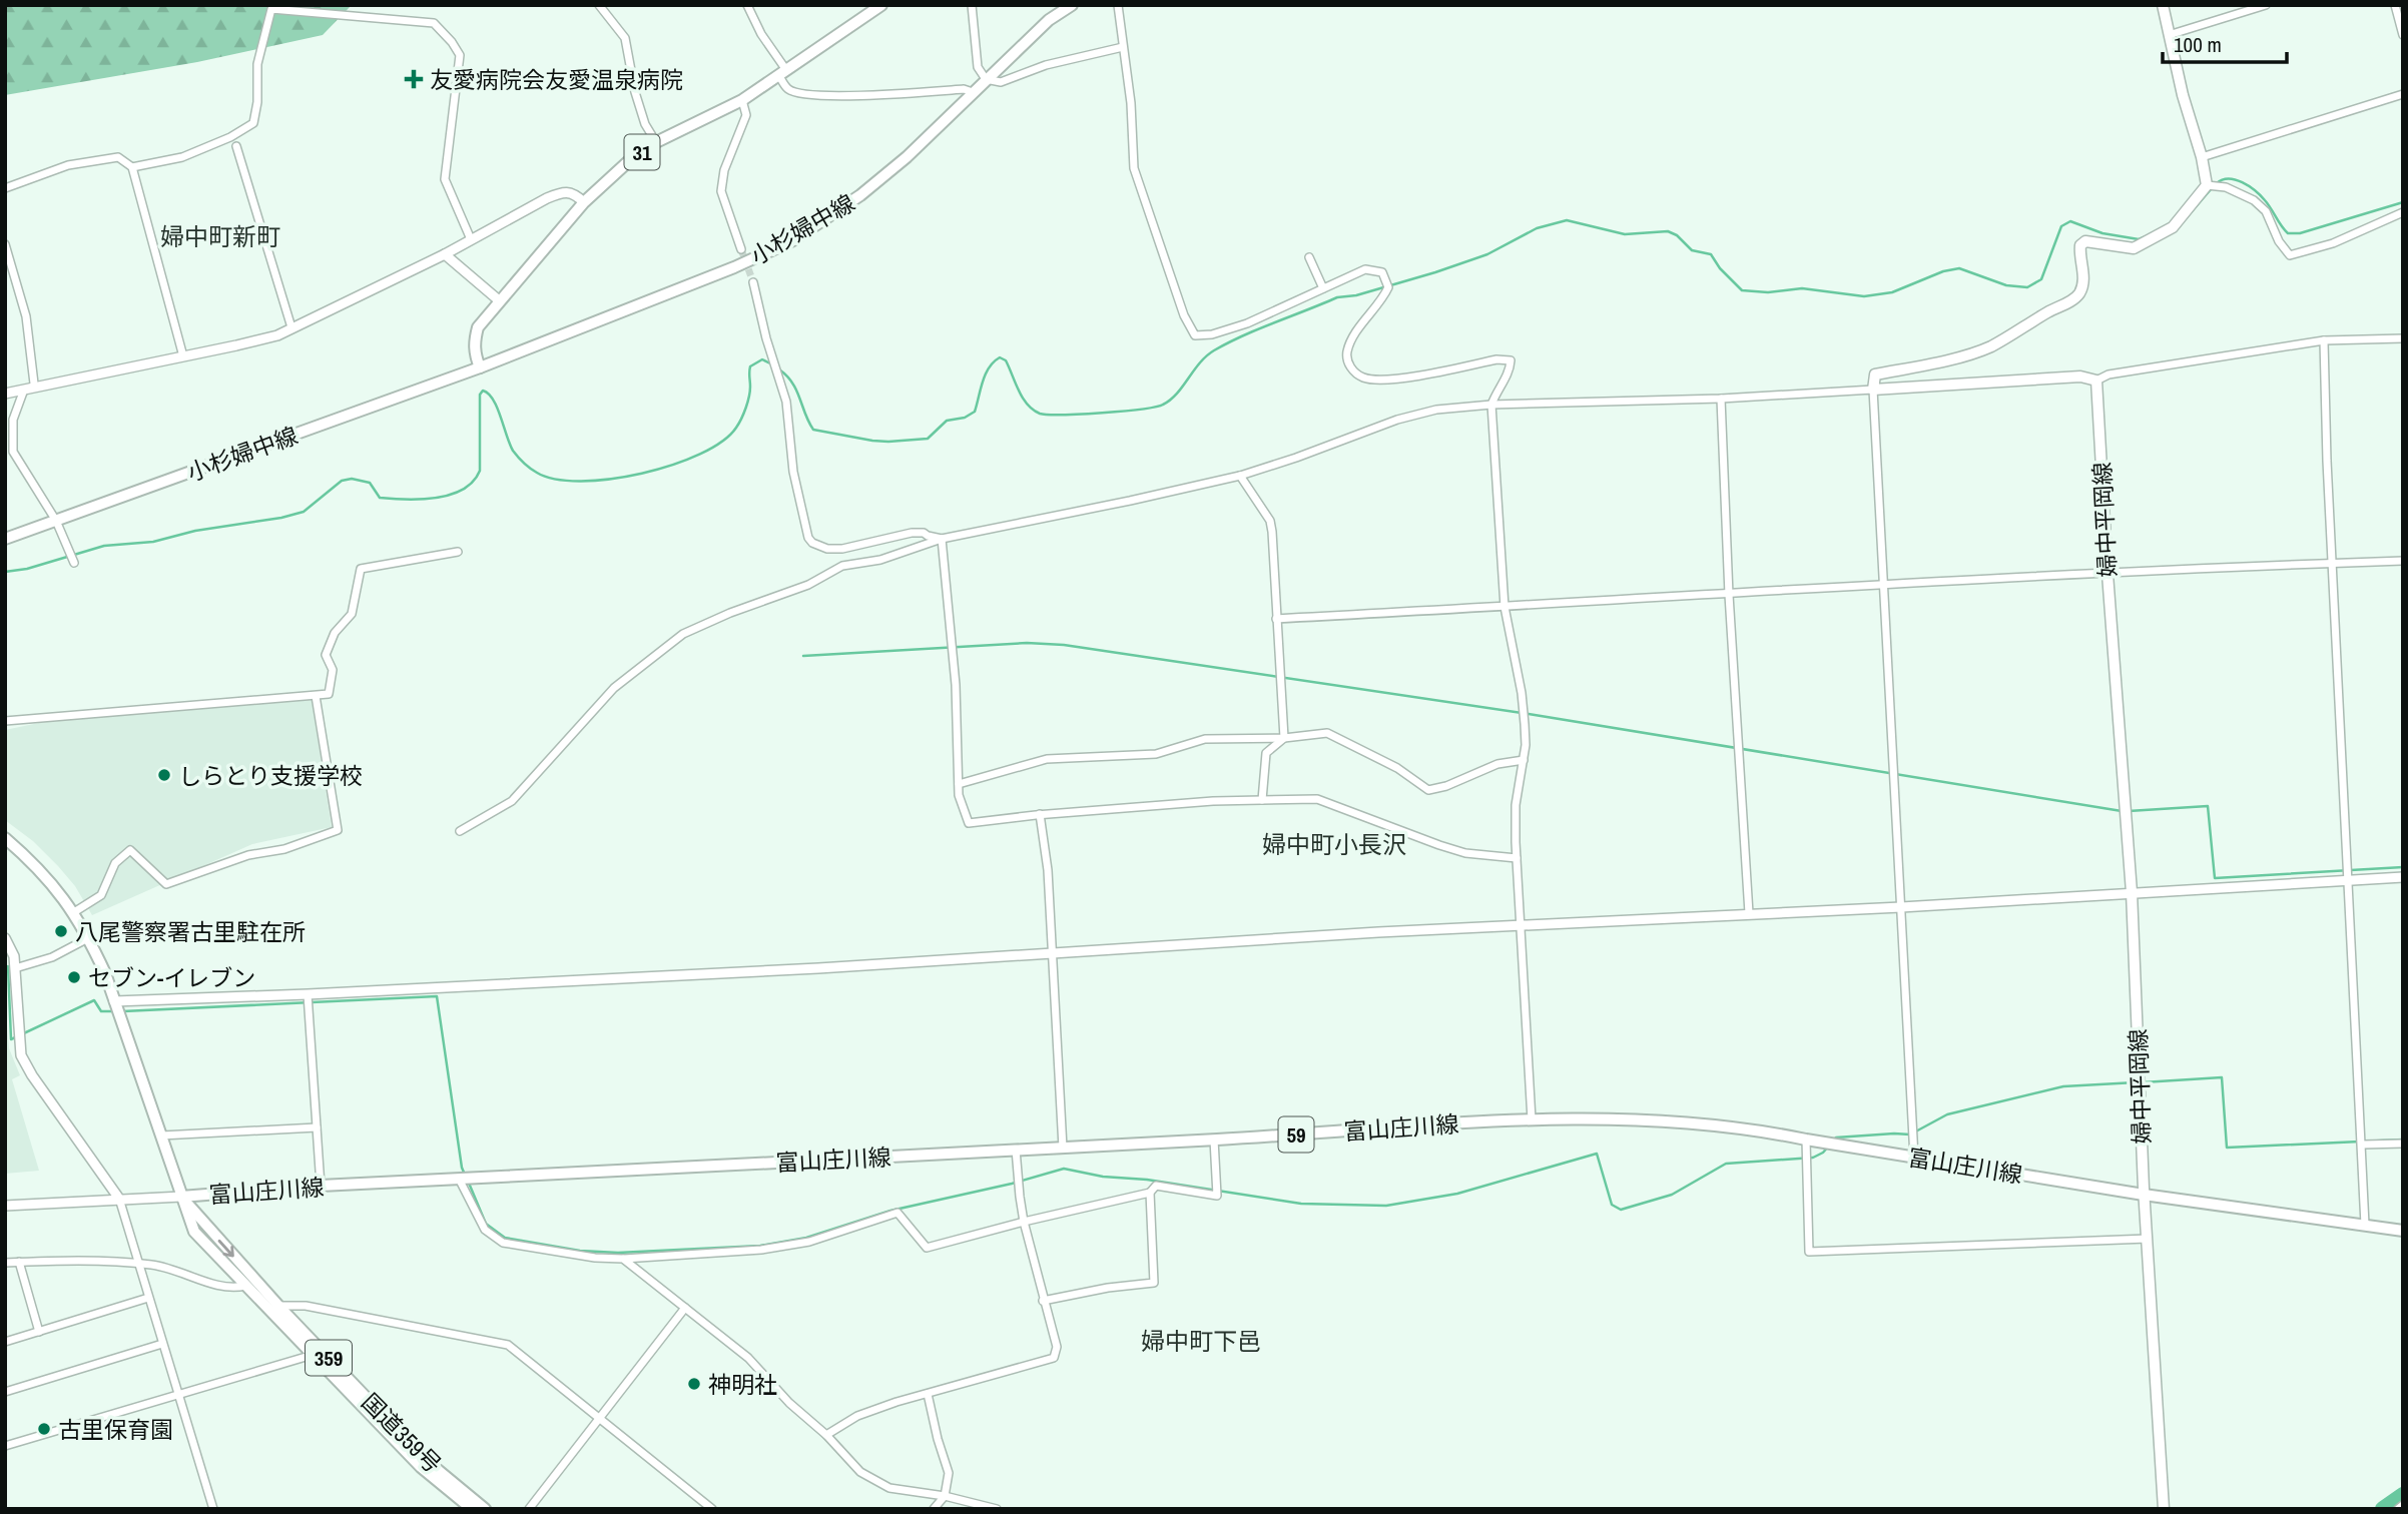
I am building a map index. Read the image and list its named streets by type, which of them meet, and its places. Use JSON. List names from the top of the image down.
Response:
{
  "streets": {
    "main road": [
      "31",
      "小杉婦中線",
      "婦中平岡線",
      "富山庄川線",
      "59",
      "359",
      "国道359号"
    ]
  },
  "crossings": [
    ["31", "小杉婦中線"],
    ["婦中平岡線", "富山庄川線"],
    ["富山庄川線", "国道359号"]
  ],
  "districts": ["婦中町新町", "婦中町小長沢", "婦中町下邑"],
  "places": {
    "health": ["友愛病院会友愛温泉病院"],
    "other": [
      "しらとり支援学校",
      "八尾警察署古里駐在所",
      "セブン-イレブン",
      "神明社",
      "古里保育園"
    ]
  },
  "scale_bar": "100 m"
}
